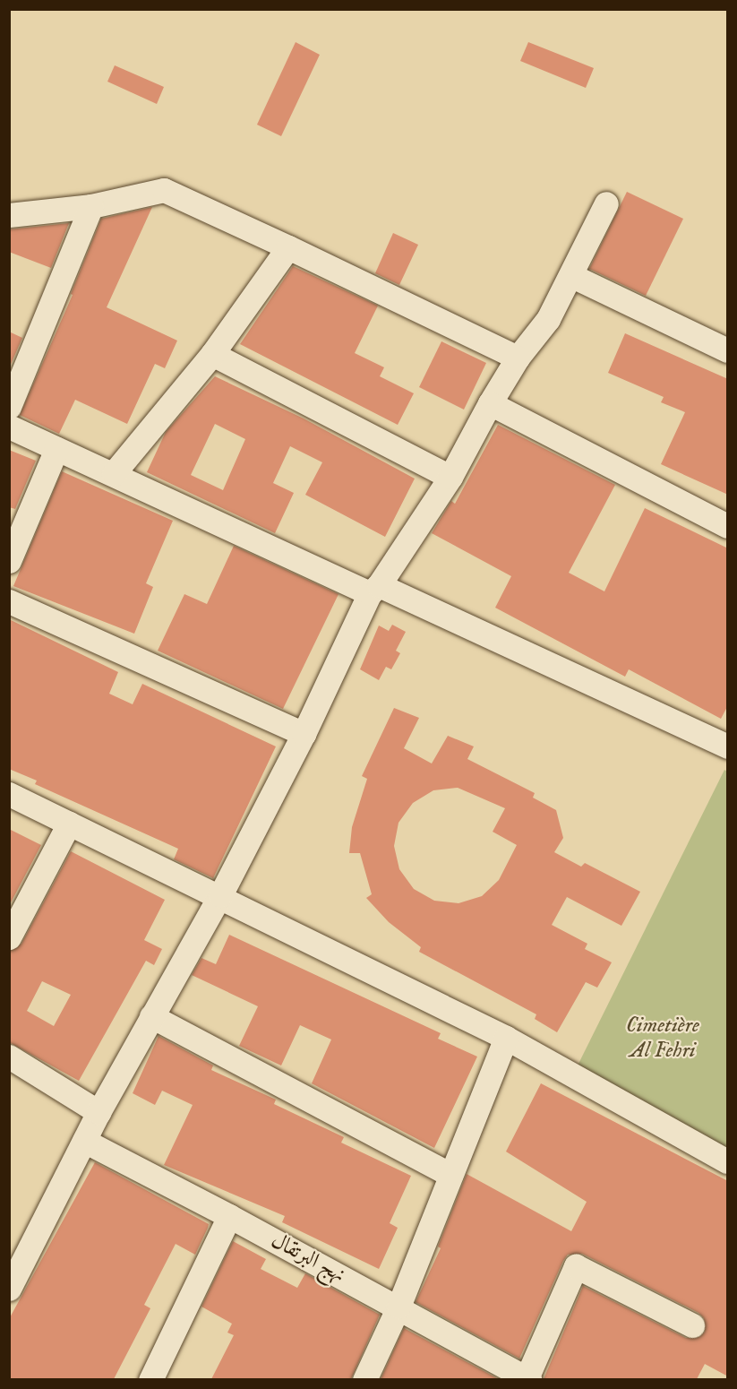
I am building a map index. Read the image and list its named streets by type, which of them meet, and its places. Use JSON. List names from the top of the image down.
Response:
{
  "streets": {
    "street": ["نهج البرتقال"]
  },
  "parks": ["Cimetière Al Fehri"]
}
